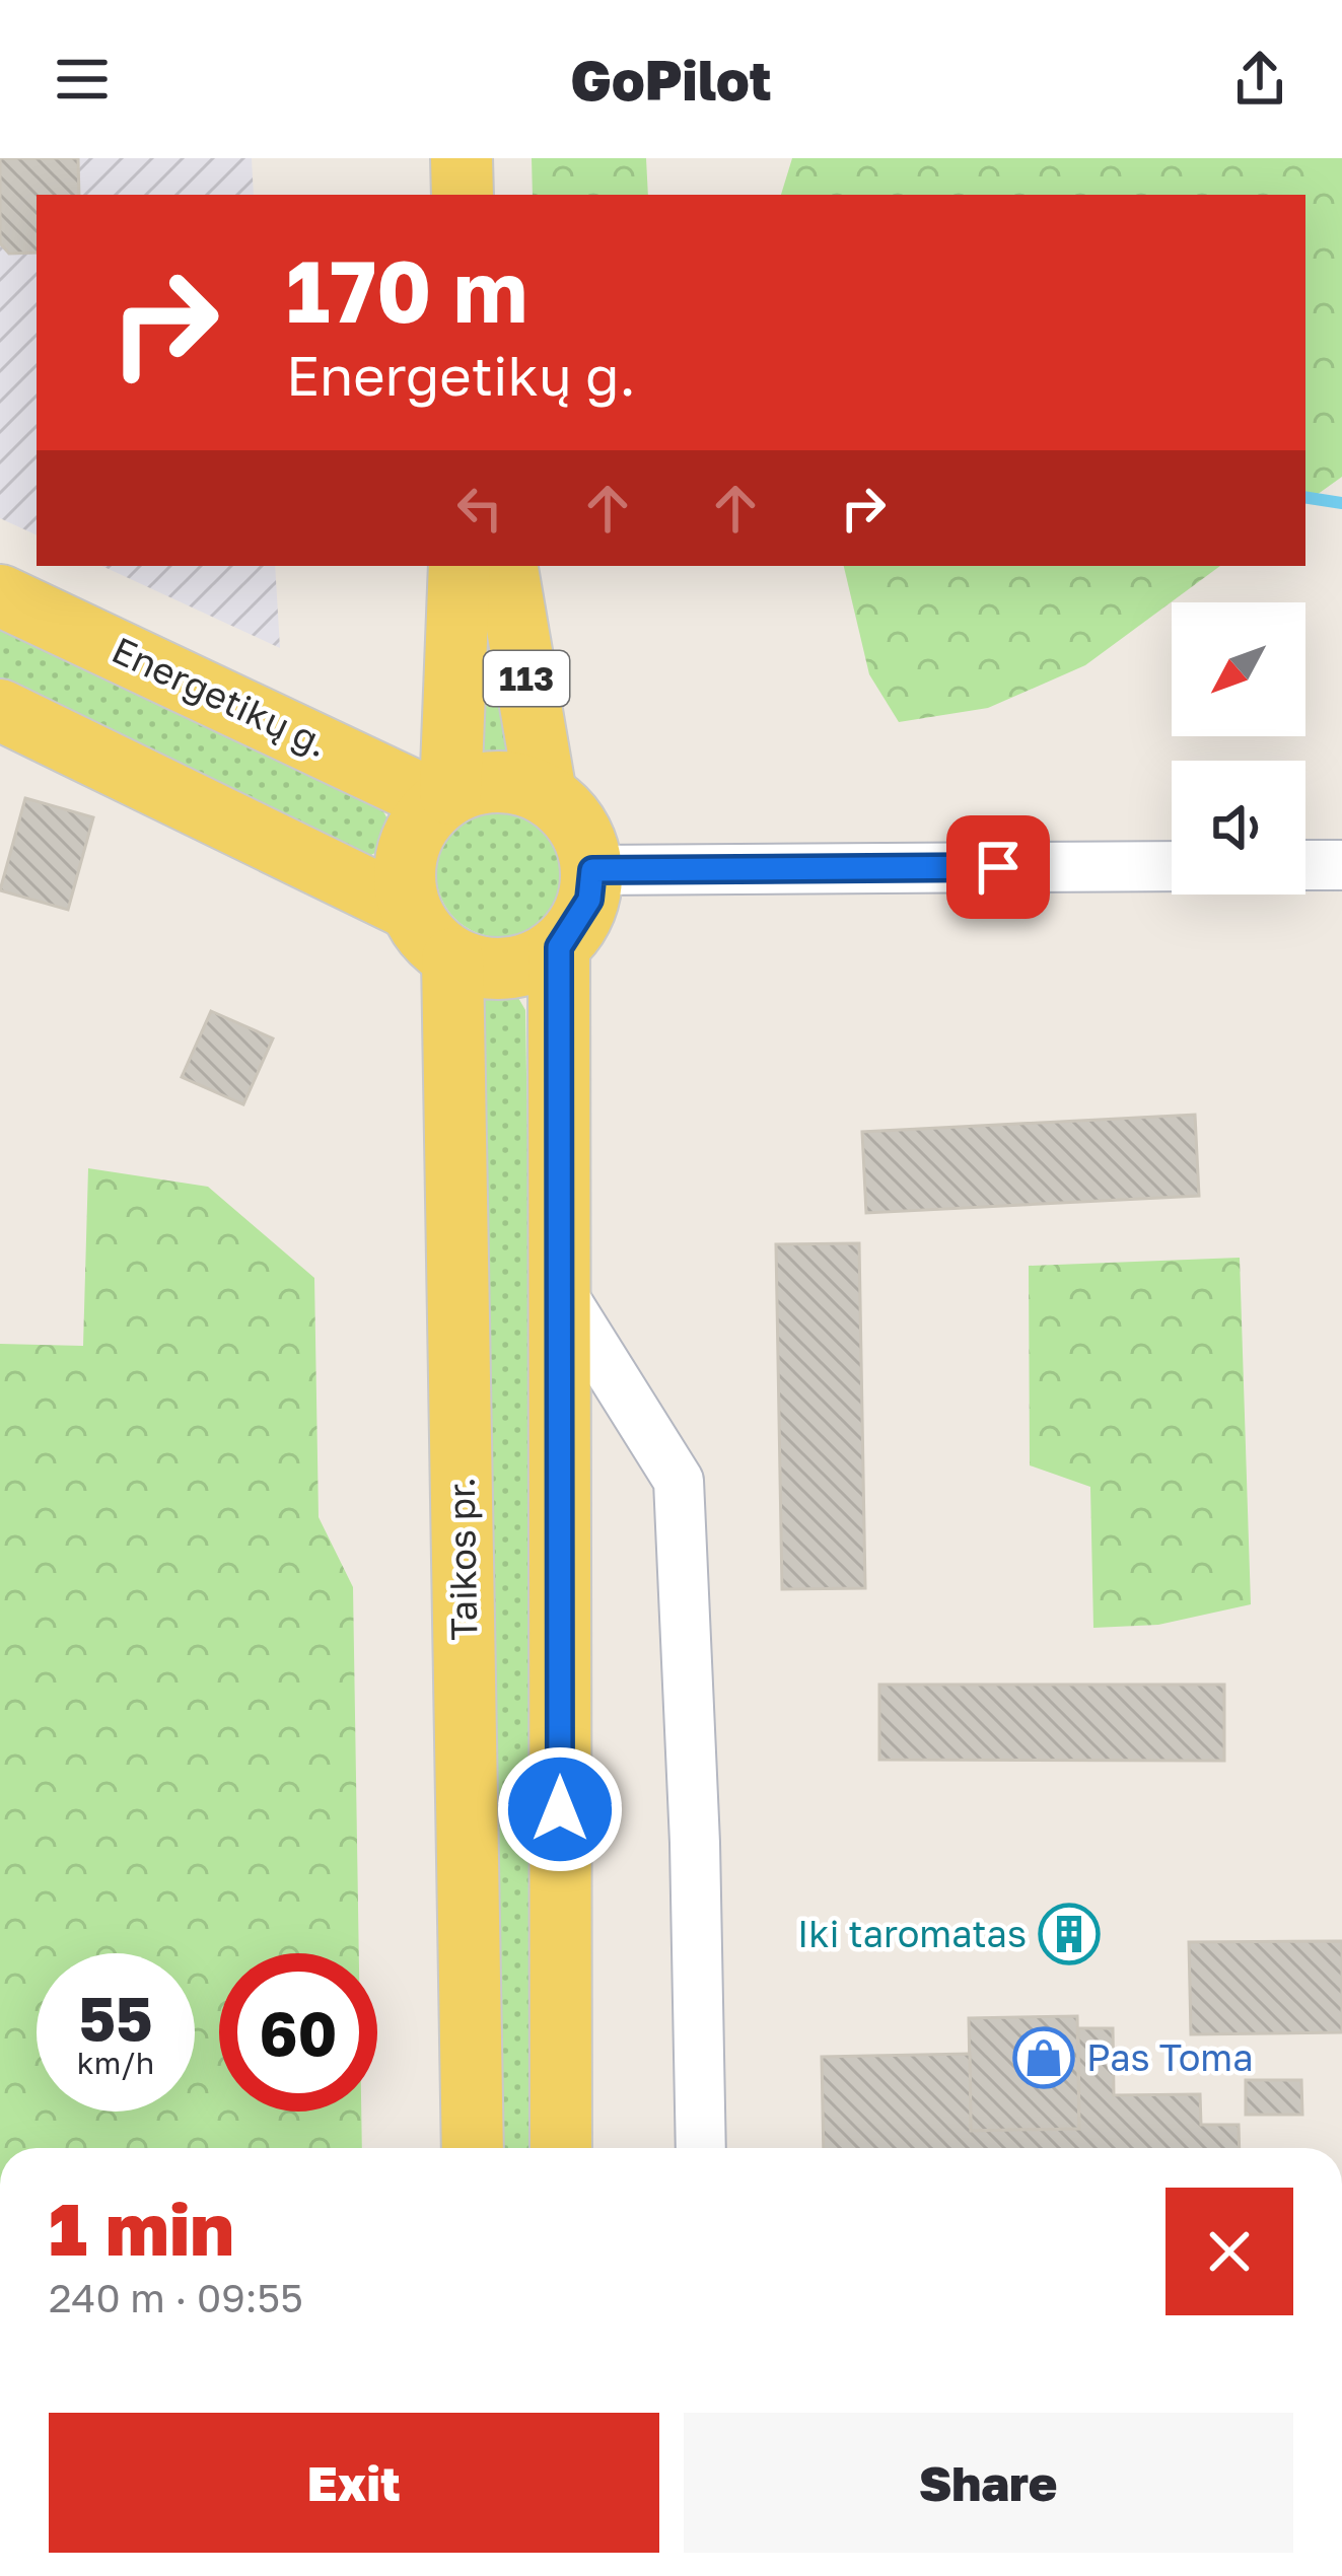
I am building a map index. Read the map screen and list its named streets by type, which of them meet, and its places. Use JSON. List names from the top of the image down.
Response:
{
  "streets": {
    "main road": ["113", "Energetikų g.", "Taikos pr."]
  },
  "crossings": [
    ["113", "Energetikų g."],
    ["113", "Taikos pr."],
    ["Energetikų g.", "Taikos pr."]
  ],
  "places": {
    "building": ["Iki taromatas"],
    "shop": ["Pas Toma"]
  },
  "north": "bottom left",
  "page": {
    "header": "GoPilot",
    "turn": ["170 m", "Energetikų g."],
    "speed": "55 km/h",
    "limit": "60",
    "heading": ["1 min", "240 m · 09:55"],
    "buttons": ["Exit", "Share"]
  }
}
